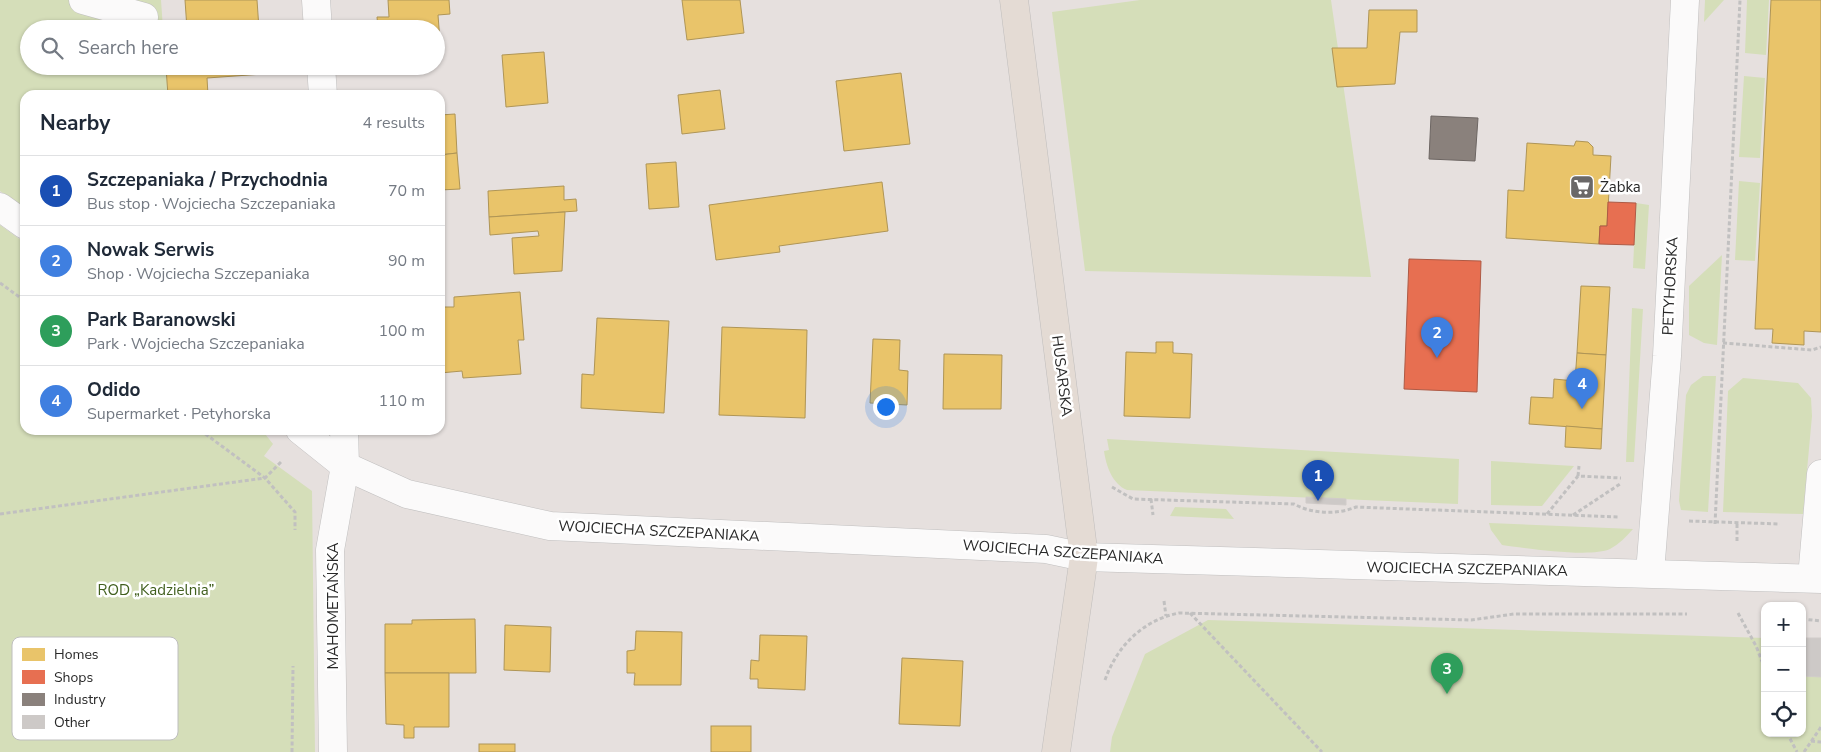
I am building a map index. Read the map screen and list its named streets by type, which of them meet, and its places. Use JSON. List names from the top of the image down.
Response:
{
  "streets": {
    "main road": ["HUSARSKA"],
    "street": ["PETYHORSKA", "WOJCIECHA SZCZEPANIAKA", "MAHOMETAŃSKA"]
  },
  "crossings": [
    ["PETYHORSKA", "WOJCIECHA SZCZEPANIAKA"],
    ["HUSARSKA", "WOJCIECHA SZCZEPANIAKA"],
    ["WOJCIECHA SZCZEPANIAKA", "MAHOMETAŃSKA"]
  ],
  "parks": ["ROD „Kadzielnia”"],
  "places": {
    "supermarket": ["Żabka"]
  },
  "legend": [
    "Homes",
    "Shops",
    "Industry",
    "Other"
  ],
  "page": {
    "search": "Search here",
    "heading": ["Nearby", "4 results"],
    "list": [
      {
        "mark": "1",
        "name": "Szczepaniaka / Przychodnia",
        "note": "Bus stop · Wojciecha Szczepaniaka",
        "value": "70 m"
      },
      {
        "mark": "2",
        "name": "Nowak Serwis",
        "note": "Shop · Wojciecha Szczepaniaka",
        "value": "90 m"
      },
      {
        "mark": "3",
        "name": "Park Baranowski",
        "note": "Park · Wojciecha Szczepaniaka",
        "value": "100 m"
      },
      {
        "mark": "4",
        "name": "Odido",
        "note": "Supermarket · Petyhorska",
        "value": "110 m"
      }
    ],
    "pins": [
      "2",
      "4",
      "1",
      "3"
    ],
    "map_buttons": ["+", "−"]
  }
}
